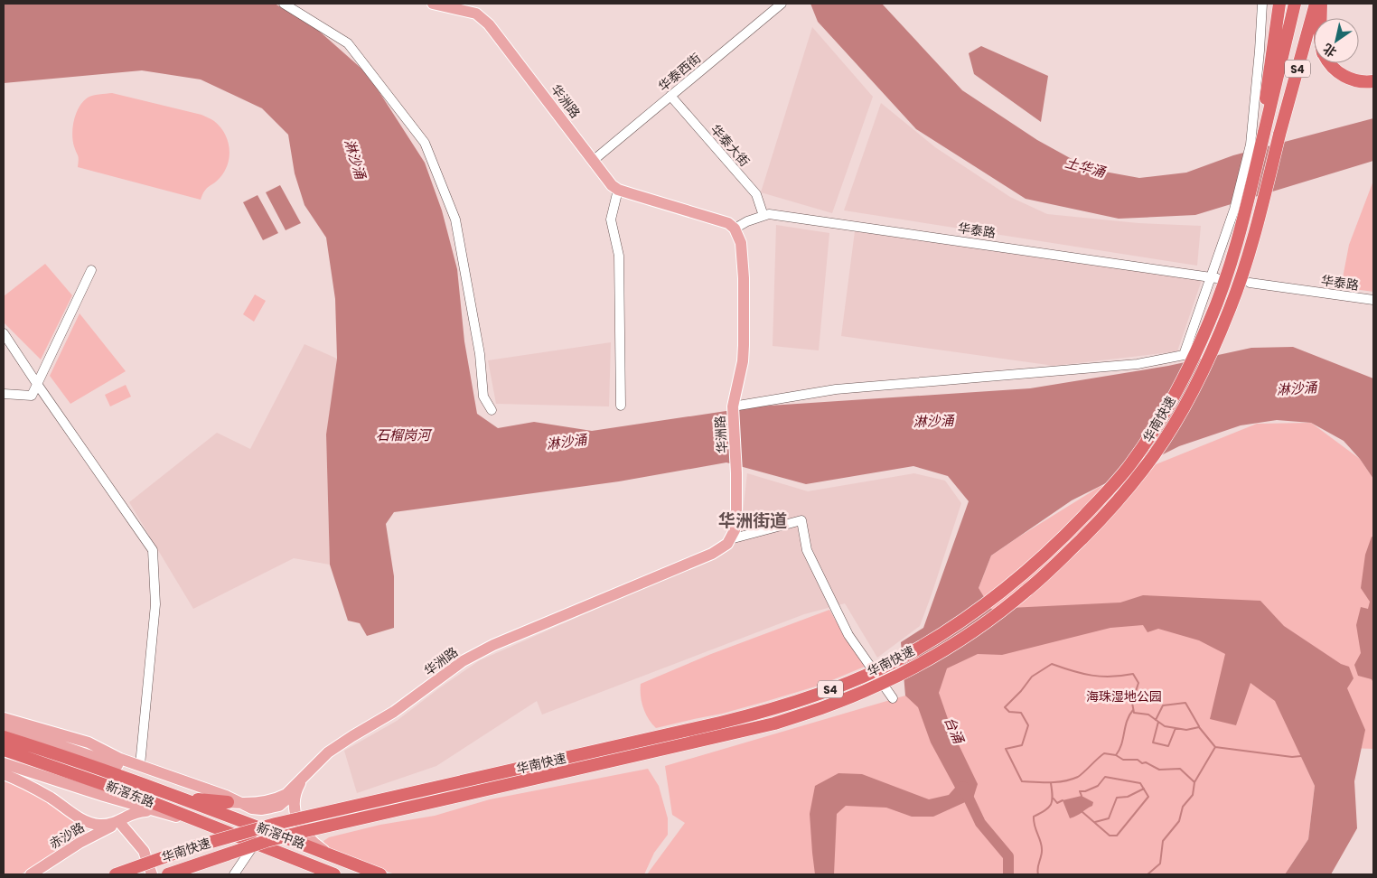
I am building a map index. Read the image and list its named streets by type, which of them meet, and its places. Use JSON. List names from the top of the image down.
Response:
{
  "streets": {
    "highway": [
      "S4",
      "华南快速",
      "新滘东路",
      "新滘中路"
    ],
    "main road": ["华洲路", "赤沙路"],
    "street": ["华泰西街", "华泰大街", "华泰路"]
  },
  "crossings": [
    ["华泰西街", "华洲路"],
    ["华泰西街", "华泰大街"],
    ["华洲路", "华泰路"],
    ["华泰大街", "华泰路"],
    ["新滘东路", "新滘中路"]
  ],
  "districts": ["华洲街道"],
  "water": [
    "淋沙涌",
    "土华涌",
    "石榴岗河",
    "台涌"
  ],
  "parks": ["海珠湿地公园"],
  "north": "bottom left"
}
